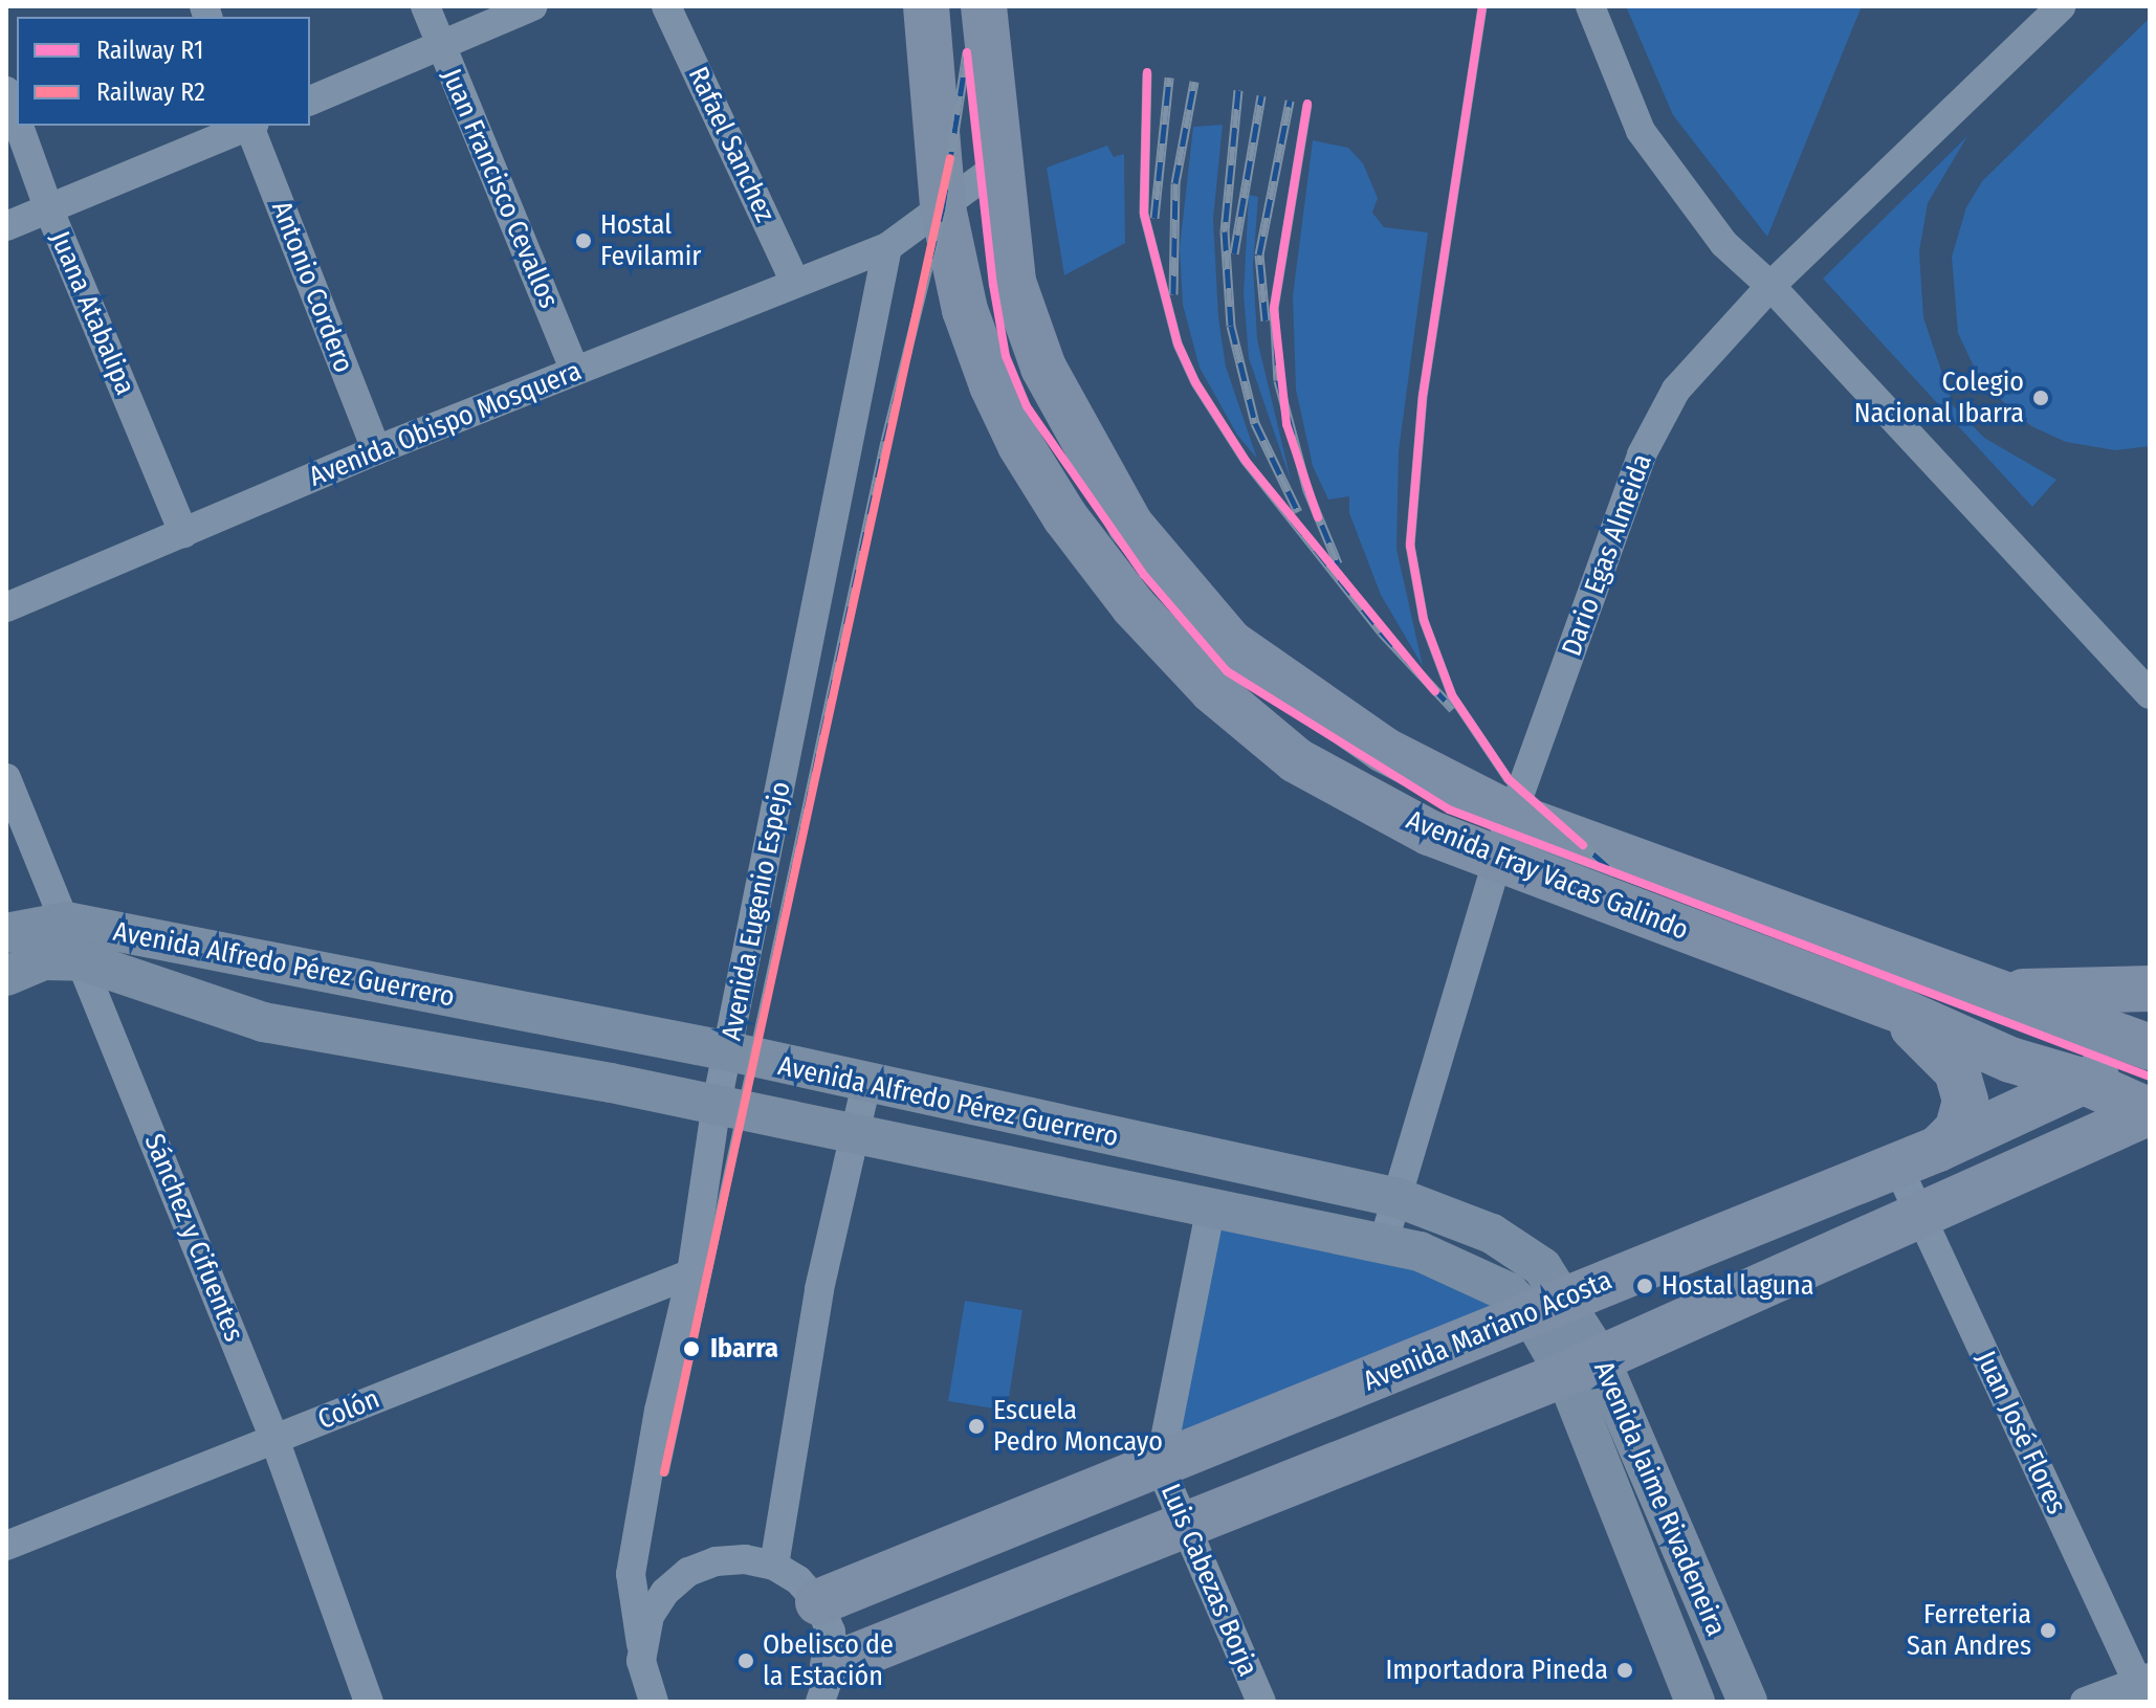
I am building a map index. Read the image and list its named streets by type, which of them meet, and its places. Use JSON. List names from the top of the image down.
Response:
{
  "streets": {
    "main road": ["Avenida Fray Vacas Galindo", "Avenida Mariano Acosta"],
    "street": [
      "Rafael Sanchez",
      "Juan Francisco Cevallos",
      "Antonio Cordero",
      "Juana Atabalipa",
      "Avenida Obispo Mosquera",
      "Dario Egas Almeida",
      "Avenida Eugenio Espejo",
      "Avenida Alfredo Pérez Guerrero",
      "Sánchez y Cifuentes",
      "Colón",
      "Juan José Flores",
      "Avenida Jaime Rivadeneira",
      "Luis Cabezas Borja"
    ]
  },
  "crossings": [
    ["Rafael Sanchez", "Avenida Obispo Mosquera"],
    ["Juan Francisco Cevallos", "Avenida Obispo Mosquera"],
    ["Antonio Cordero", "Avenida Obispo Mosquera"],
    ["Juana Atabalipa", "Avenida Obispo Mosquera"],
    ["Avenida Obispo Mosquera", "Avenida Eugenio Espejo"],
    ["Dario Egas Almeida", "Avenida Fray Vacas Galindo"],
    ["Dario Egas Almeida", "Avenida Alfredo Pérez Guerrero"],
    ["Avenida Fray Vacas Galindo", "Avenida Mariano Acosta"],
    ["Avenida Eugenio Espejo", "Avenida Alfredo Pérez Guerrero"],
    ["Avenida Eugenio Espejo", "Colón"],
    ["Avenida Alfredo Pérez Guerrero", "Sánchez y Cifuentes"],
    ["Avenida Alfredo Pérez Guerrero", "Avenida Mariano Acosta"],
    ["Avenida Alfredo Pérez Guerrero", "Avenida Jaime Rivadeneira"],
    ["Avenida Alfredo Pérez Guerrero", "Luis Cabezas Borja"],
    ["Sánchez y Cifuentes", "Colón"],
    ["Avenida Mariano Acosta", "Juan José Flores"],
    ["Avenida Mariano Acosta", "Avenida Jaime Rivadeneira"],
    ["Avenida Mariano Acosta", "Luis Cabezas Borja"]
  ],
  "places": [
    "Hostal Fevilamir",
    "Colegio Nacional Ibarra",
    "Hostal laguna",
    "Ibarra",
    "Escuela Pedro Moncayo",
    "Ferreteria San Andres",
    "Obelisco de la Estación",
    "Importadora Pineda"
  ],
  "lines": ["rail line R1", "rail line R2"],
  "legend": ["Railway R1", "Railway R2"]
}
